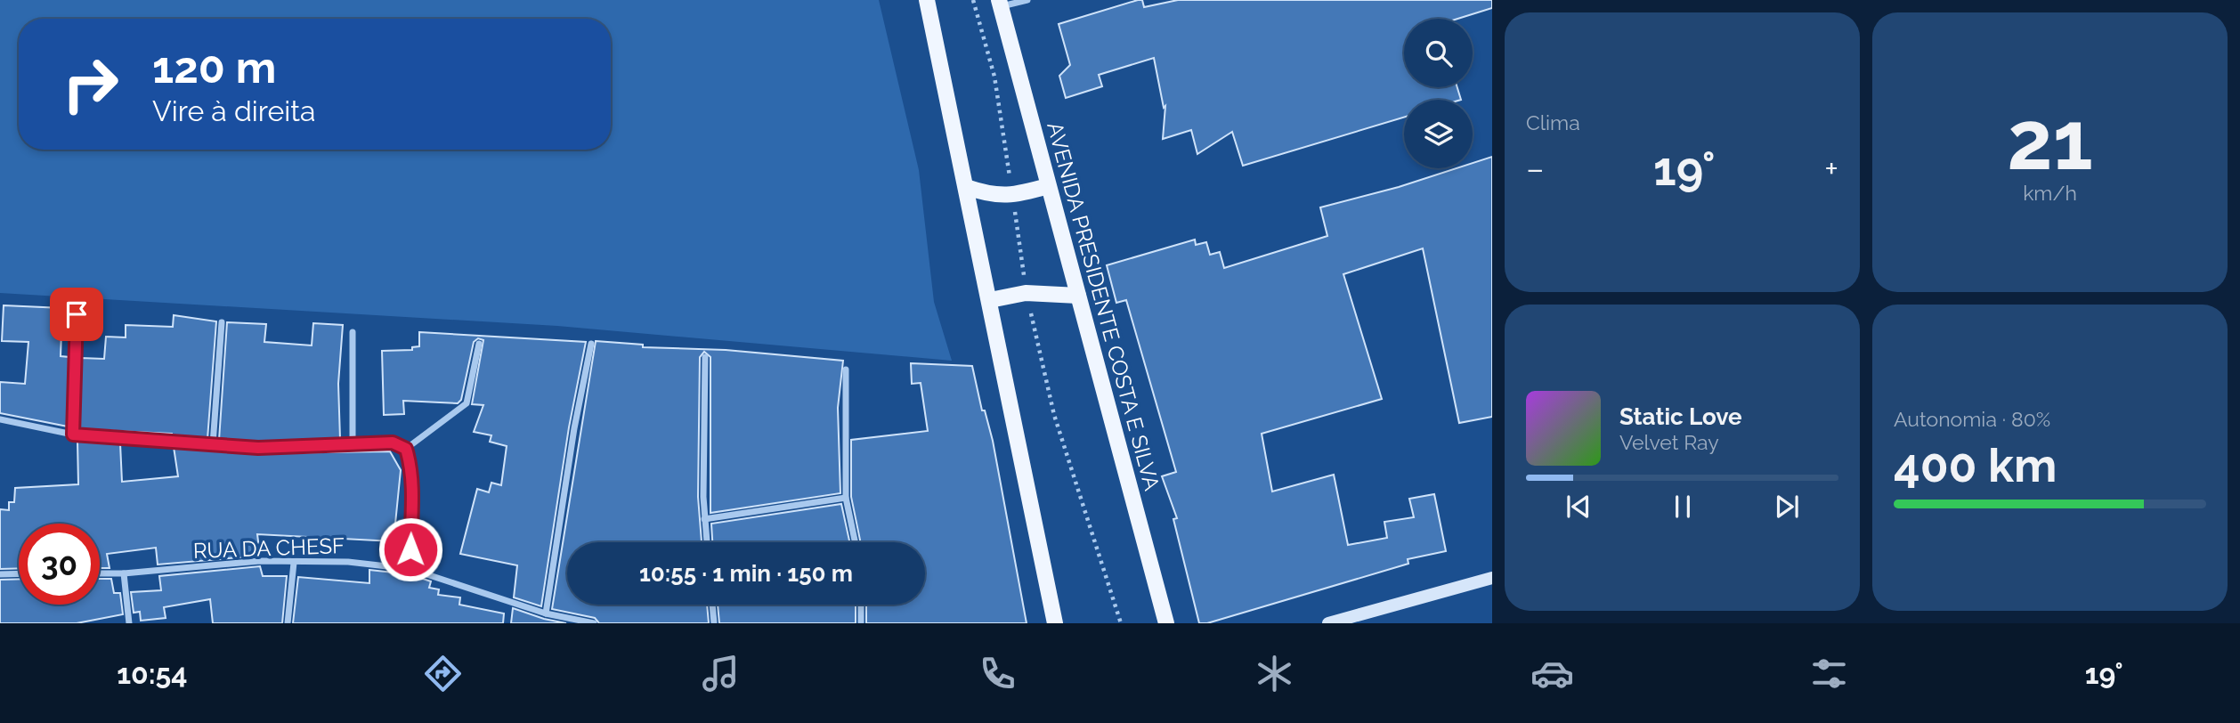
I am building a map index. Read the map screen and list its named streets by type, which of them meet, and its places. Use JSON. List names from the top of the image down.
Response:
{
  "streets": {
    "main road": ["AVENIDA PRESIDENTE COSTA E SILVA"],
    "street": ["RUA DA CHESF"]
  },
  "page": {
    "tile": [
      "Clima",
      ["21", "km/h"],
      ["Autonomia · 80%", "400 km"]
    ],
    "turn": ["120 m", "Vire à direita"],
    "heat": ["−", "19°", "+"],
    "song": ["Static Love", "Velvet Ray"],
    "limit": "30",
    "trip": "10:55 · 1 min · 150 m",
    "tabs": ["10:54", "19°"]
  }
}
